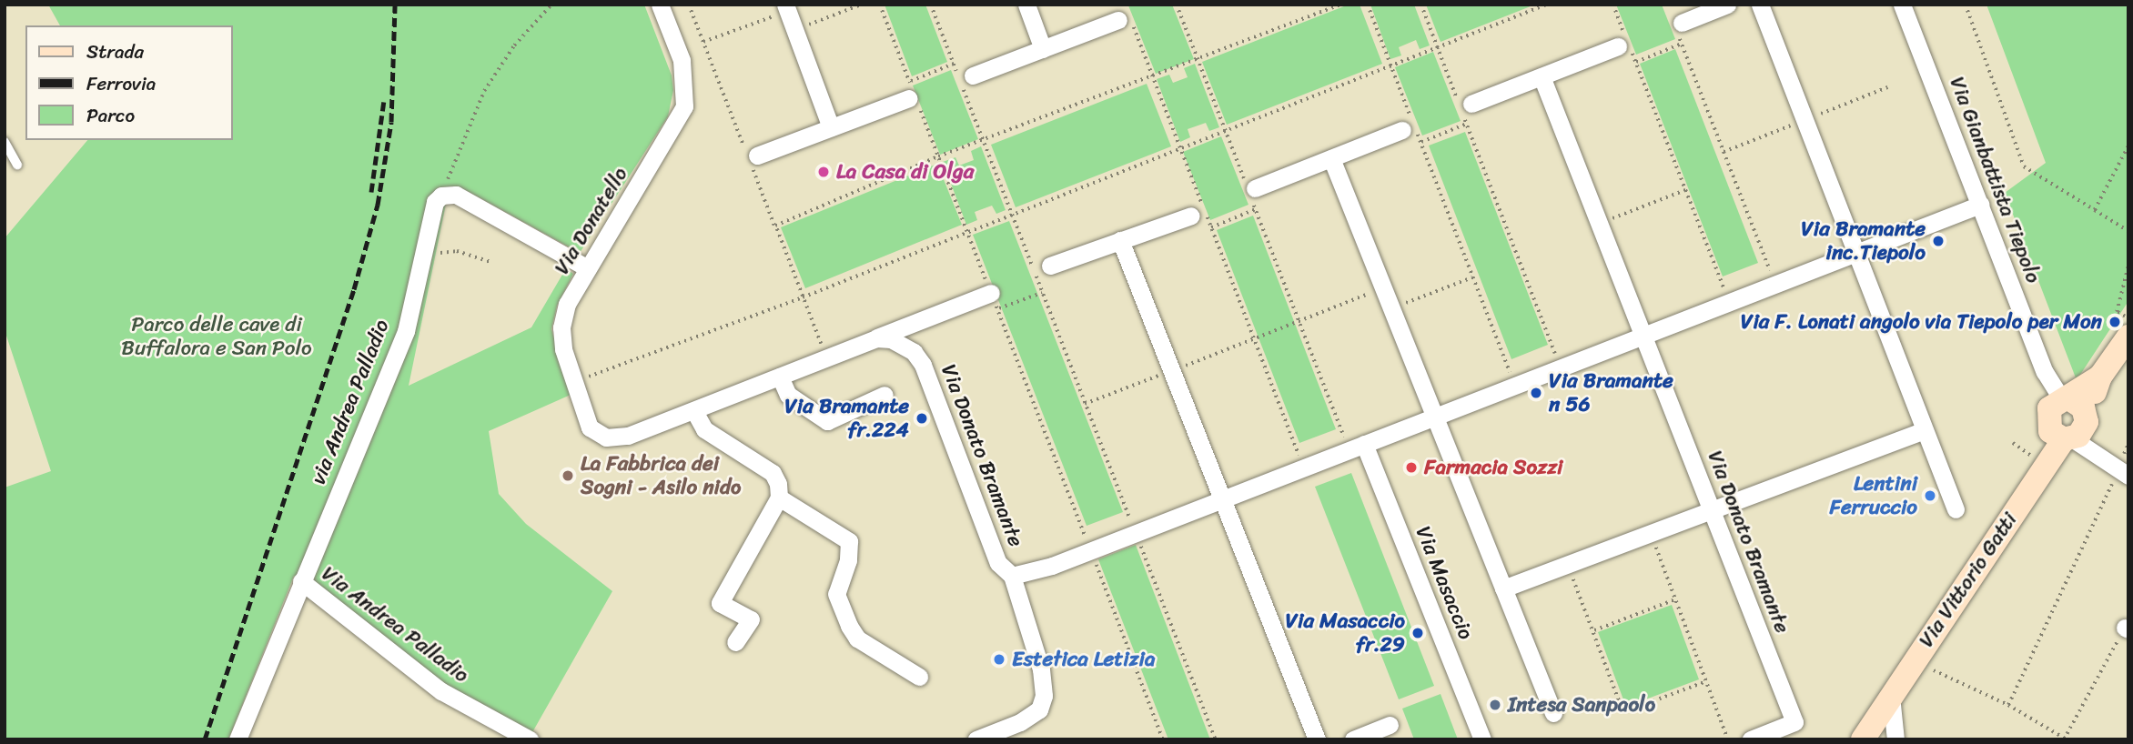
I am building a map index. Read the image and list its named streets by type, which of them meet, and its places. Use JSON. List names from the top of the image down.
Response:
{
  "streets": {
    "street": [
      "Via Gianbattista Tiepolo",
      "Via Donatello",
      "via Andrea Palladio",
      "Via Donato Bramante",
      "Via Vittorio Gatti",
      "Via Masaccio",
      "Via Andrea Palladio"
    ]
  },
  "crossings": [
    ["Via Gianbattista Tiepolo", "Via Donato Bramante"],
    ["Via Gianbattista Tiepolo", "Via Vittorio Gatti"],
    ["via Andrea Palladio", "Via Andrea Palladio"],
    ["Via Donato Bramante", "Via Masaccio"]
  ],
  "parks": ["Parco delle cave di Buffalora e San Polo"],
  "places": [
    "La Casa di Olga",
    "Via Bramante inc.Tiepolo",
    "Via F. Lonati angolo via Tiepolo per Mon",
    "Via Bramante n 56",
    "Via Bramante fr.224",
    "Farmacia Sozzi",
    "La Fabbrica dei Sogni - Asilo nido",
    "Lentini Ferruccio",
    "Via Masaccio fr.29",
    "Estetica Letizia",
    "Intesa Sanpaolo"
  ],
  "legend": ["Strada", "Ferrovia", "Parco"]
}
